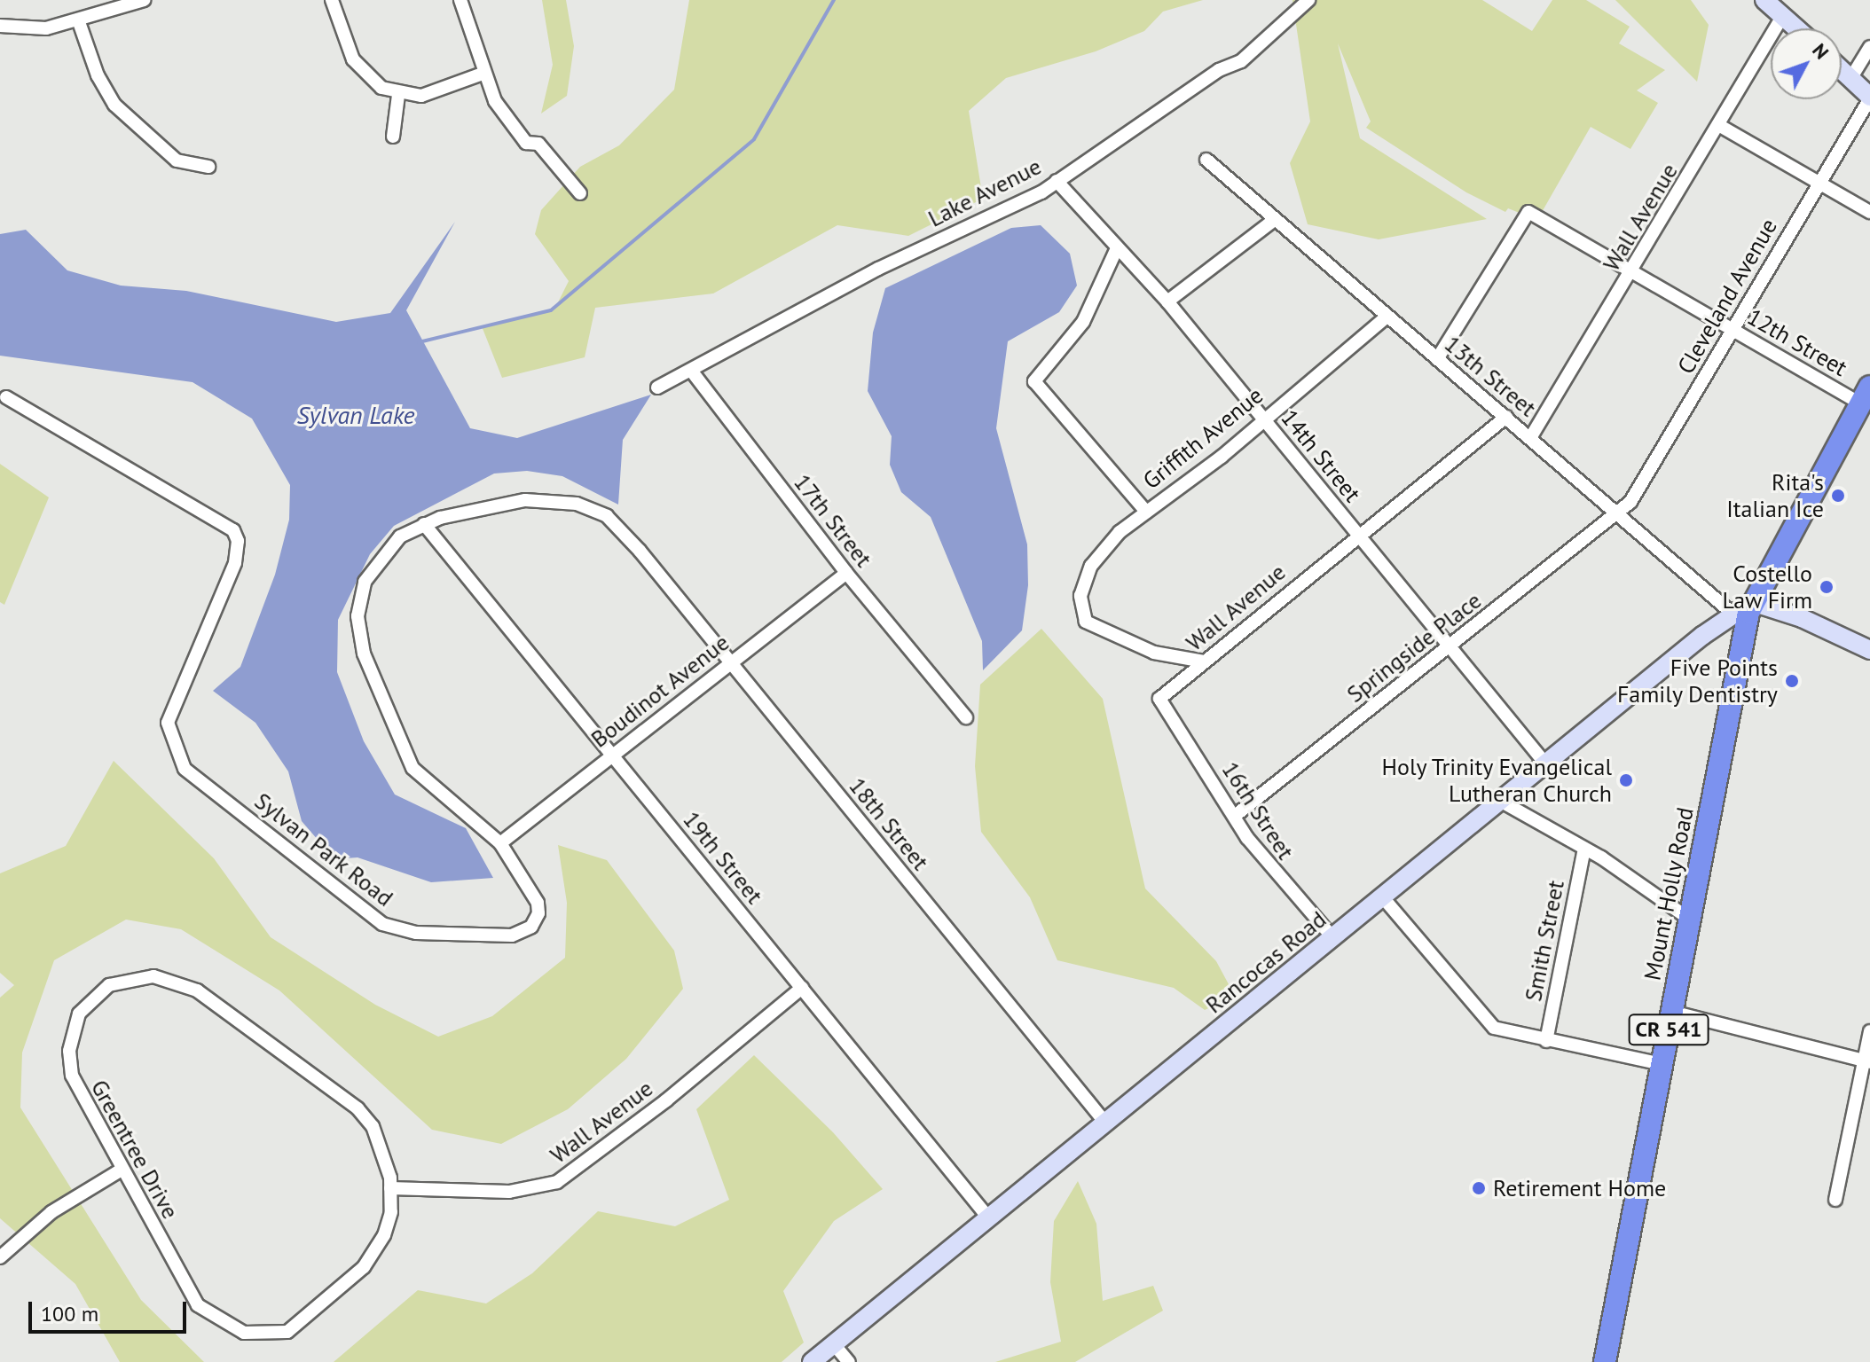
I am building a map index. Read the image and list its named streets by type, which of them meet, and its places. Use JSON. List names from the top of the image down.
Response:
{
  "streets": {
    "highway": ["Mount Holly Road", "CR 541"],
    "main road": ["Rancocas Road"],
    "street": [
      "Lake Avenue",
      "Wall Avenue",
      "Cleveland Avenue",
      "12th Street",
      "13th Street",
      "Griffith Avenue",
      "14th Street",
      "17th Street",
      "Springside Place",
      "Boudinot Avenue",
      "16th Street",
      "18th Street",
      "Sylvan Park Road",
      "19th Street",
      "Smith Street",
      "Greentree Drive"
    ]
  },
  "crossings": [
    ["Lake Avenue", "14th Street"],
    ["Lake Avenue", "17th Street"],
    ["Wall Avenue", "12th Street"],
    ["Wall Avenue", "13th Street"],
    ["Wall Avenue", "Griffith Avenue"],
    ["Wall Avenue", "14th Street"],
    ["Wall Avenue", "16th Street"],
    ["Wall Avenue", "19th Street"],
    ["Wall Avenue", "Greentree Drive"],
    ["Cleveland Avenue", "12th Street"],
    ["Cleveland Avenue", "13th Street"],
    ["Cleveland Avenue", "Springside Place"],
    ["12th Street", "13th Street"],
    ["12th Street", "CR 541"],
    ["13th Street", "Griffith Avenue"],
    ["13th Street", "Springside Place"],
    ["13th Street", "Mount Holly Road"],
    ["13th Street", "Rancocas Road"],
    ["Griffith Avenue", "14th Street"],
    ["14th Street", "Springside Place"],
    ["14th Street", "Rancocas Road"],
    ["17th Street", "Boudinot Avenue"],
    ["Springside Place", "16th Street"],
    ["Boudinot Avenue", "18th Street"],
    ["Boudinot Avenue", "Sylvan Park Road"],
    ["Boudinot Avenue", "19th Street"],
    ["16th Street", "Rancocas Road"],
    ["18th Street", "Sylvan Park Road"],
    ["18th Street", "Rancocas Road"],
    ["Sylvan Park Road", "19th Street"],
    ["19th Street", "Rancocas Road"],
    ["Mount Holly Road", "Rancocas Road"],
    ["Mount Holly Road", "CR 541"]
  ],
  "water": ["Sylvan Lake"],
  "places": [
    "Rita's Italian Ice",
    "Costello Law Firm",
    "Five Points Family Dentistry",
    "Holy Trinity Evangelical Lutheran Church",
    "Retirement Home"
  ],
  "scale_bar": "100 m",
  "north": "top right"
}
